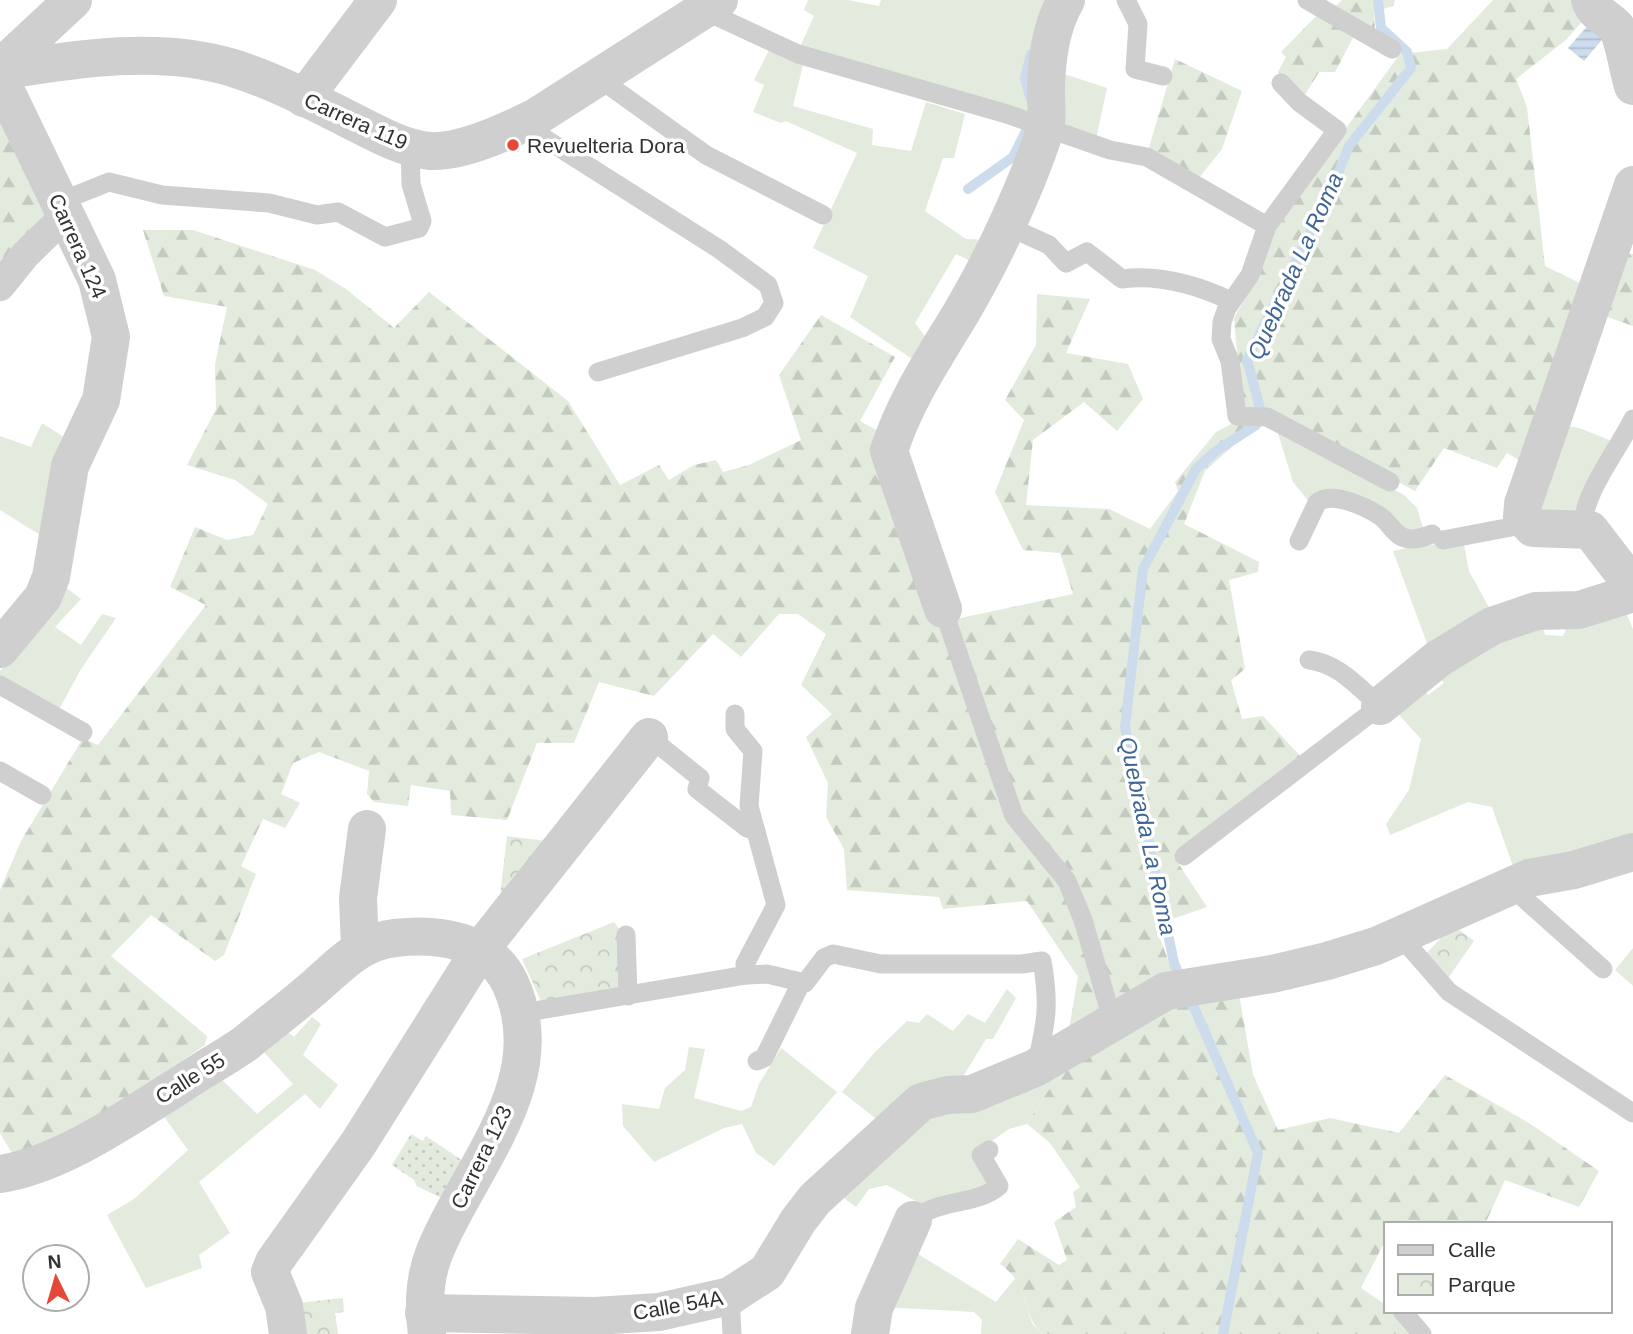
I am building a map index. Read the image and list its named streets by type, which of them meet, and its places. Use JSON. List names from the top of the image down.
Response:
{
  "streets": {
    "street": [
      "Carrera 119",
      "Carrera 124",
      "Calle 55",
      "Carrera 123",
      "Calle 54A"
    ]
  },
  "crossings": [
    ["Calle 55", "Carrera 123"],
    ["Carrera 123", "Calle 54A"]
  ],
  "water": ["Quebrada La Roma"],
  "places": ["Revuelteria Dora"],
  "legend": ["Calle", "Parque"],
  "north": "top"
}
